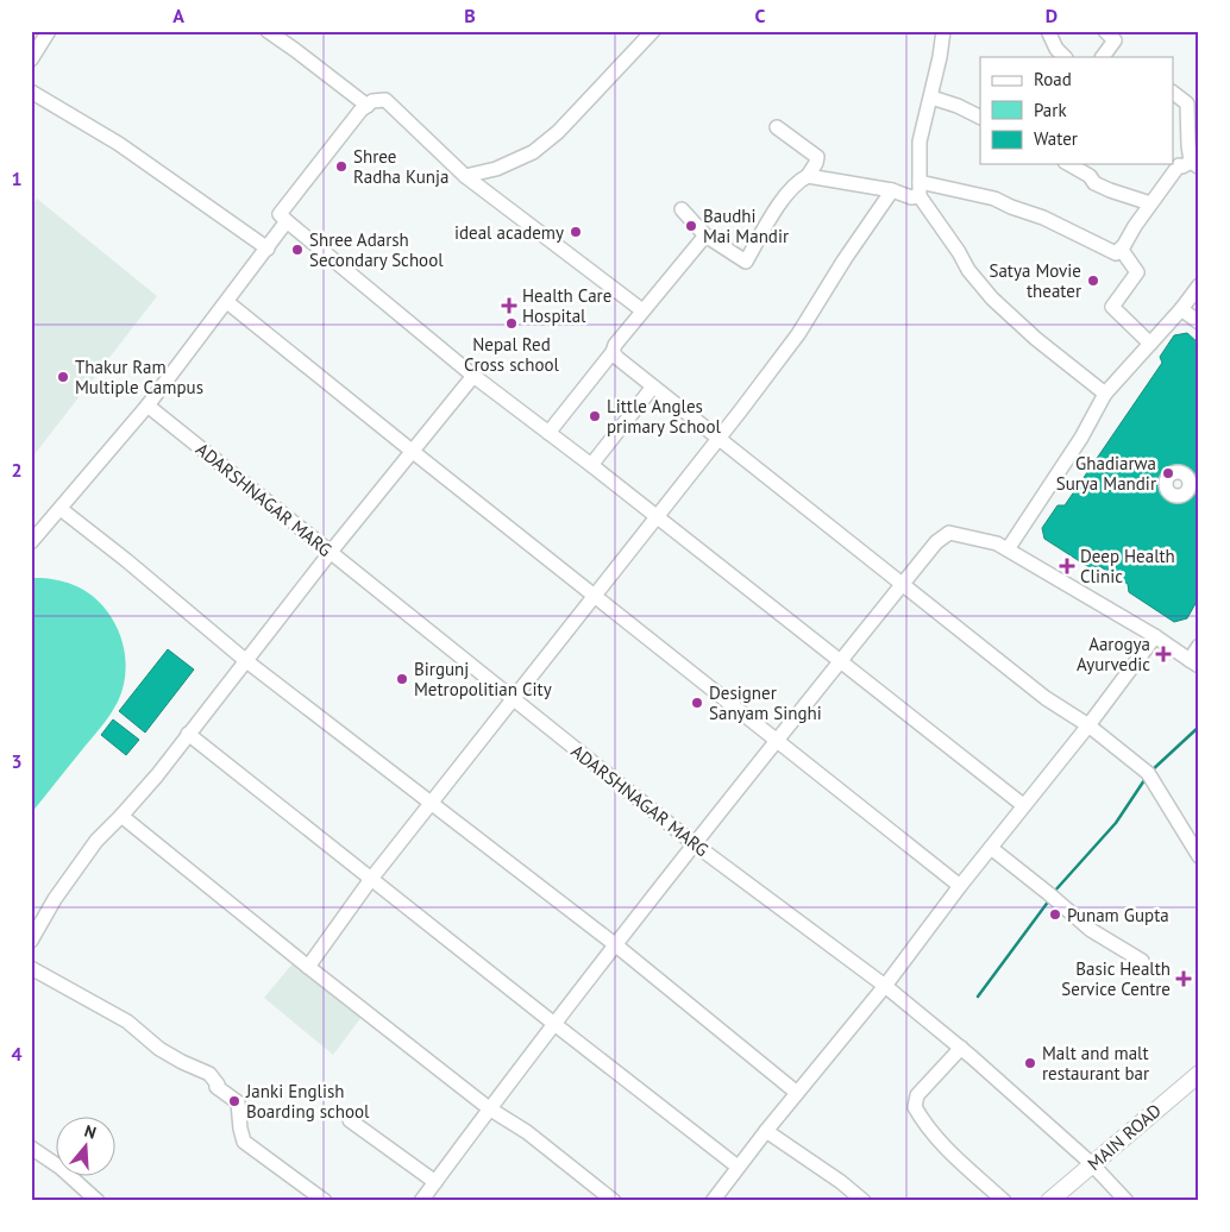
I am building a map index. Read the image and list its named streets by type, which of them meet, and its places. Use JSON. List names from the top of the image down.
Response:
{
  "streets": {
    "main road": ["MAIN ROAD"],
    "street": ["ADARSHNAGAR MARG"]
  },
  "crossings": [
    ["ADARSHNAGAR MARG", "MAIN ROAD"]
  ],
  "places": {
    "other": [
      "Shree Radha Kunja",
      "Baudhi Mai Mandir",
      "ideal academy",
      "Shree Adarsh Secondary School",
      "Satya Movie theater",
      "Nepal Red Cross school",
      "Thakur Ram Multiple Campus",
      "Little Angles primary School",
      "Ghadiarwa Surya Mandir",
      "Birgunj Metropolitian City",
      "Designer Sanyam Singhi",
      "Punam Gupta",
      "Malt and malt restaurant bar",
      "Janki English Boarding school"
    ],
    "health": [
      "Health Care Hospital",
      "Deep Health Clinic",
      "Aarogya Ayurvedic",
      "Basic Health Service Centre"
    ]
  },
  "legend": ["Road", "Park", "Water"],
  "north": "top",
  "grid": {
    "columns": [
      "A",
      "B",
      "C",
      "D"
    ],
    "rows": [
      "1",
      "2",
      "3",
      "4"
    ]
  }
}
